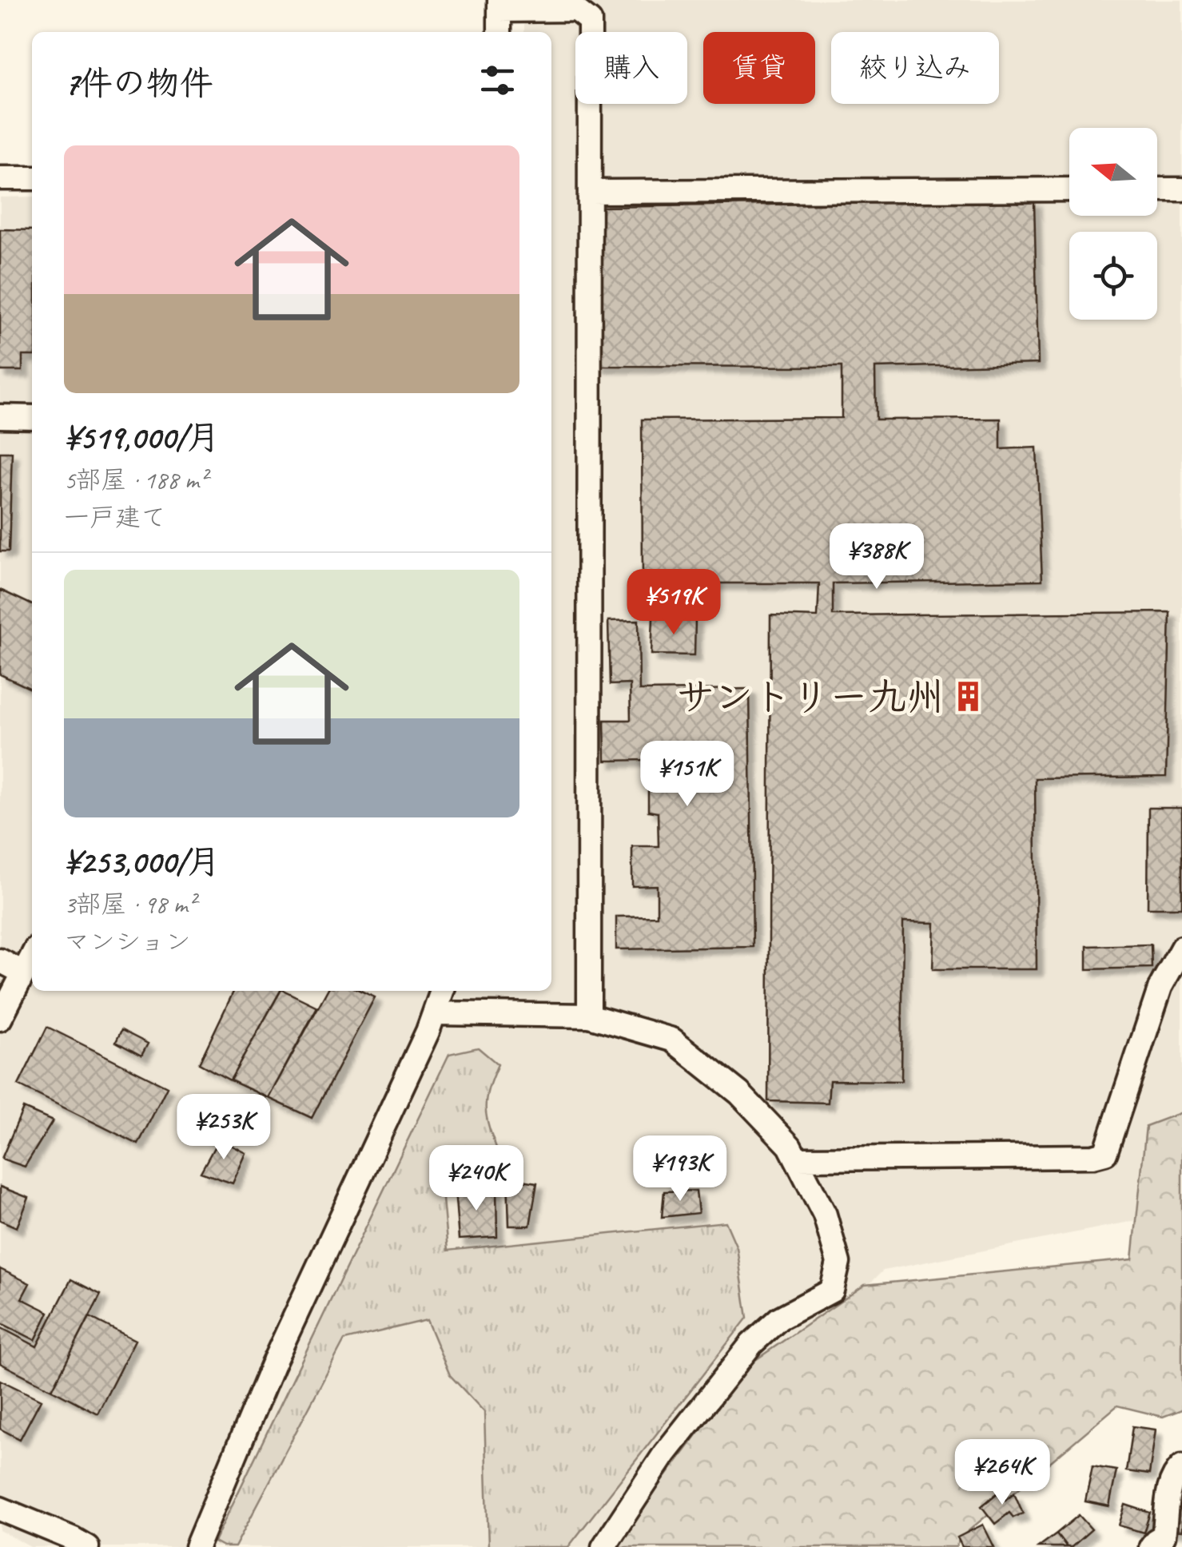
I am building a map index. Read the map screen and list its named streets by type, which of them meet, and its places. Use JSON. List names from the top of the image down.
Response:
{
  "places": {
    "building": ["サントリー九州"]
  },
  "north": "left",
  "page": {
    "chip": ["購入", "賃貸", "絞り込み"],
    "heading": "7件の物件",
    "list": [
      {
        "name": "¥519,000/月",
        "note": "5部屋 · 188 m² · 一戸建て"
      },
      {
        "name": "¥253,000/月",
        "note": "3部屋 · 98 m² · マンション"
      }
    ],
    "price": [
      "¥388K",
      "¥519K",
      "¥151K",
      "¥253K",
      "¥193K",
      "¥240K",
      "¥264K"
    ]
  }
}
